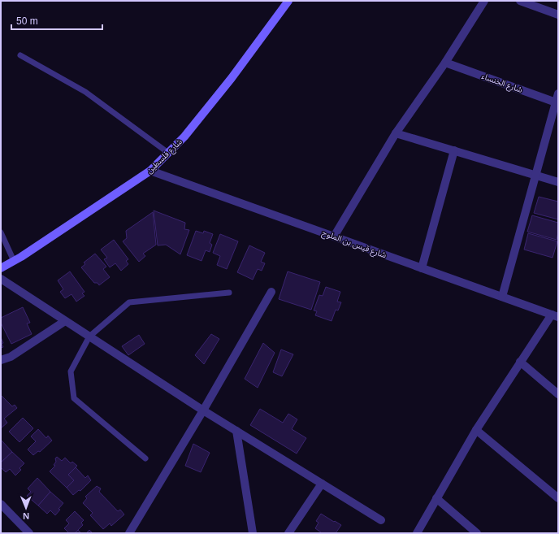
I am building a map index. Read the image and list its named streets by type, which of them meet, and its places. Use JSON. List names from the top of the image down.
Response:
{
  "streets": {
    "street": ["شارع الخنساء", "شارع فلسطين", "شارع قيس بن الملوح"]
  },
  "crossings": [
    ["شارع فلسطين", "شارع قيس بن الملوح"]
  ],
  "scale_bar": "50 m",
  "north": "bottom"
}
